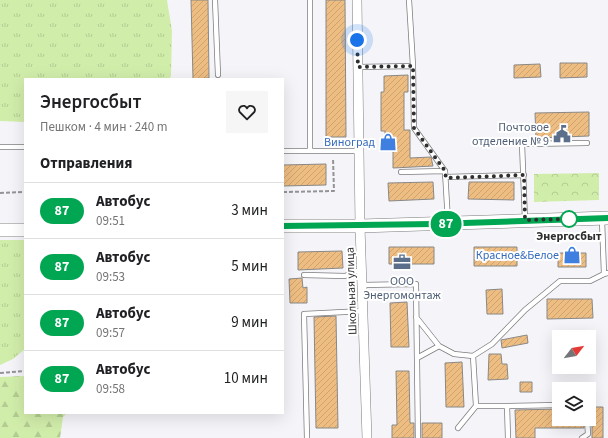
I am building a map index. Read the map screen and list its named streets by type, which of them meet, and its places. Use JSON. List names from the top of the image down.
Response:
{
  "streets": {
    "street": ["Школьная улица"]
  },
  "places": {
    "public building": ["Почтовое отделение № 9"],
    "shop": ["Виноград", "Красное&Белое"],
    "other": ["Энергосбыт"],
    "office": ["ООО Энергомонтаж"]
  },
  "lines": ["bus line 87"],
  "north": "top right",
  "page": {
    "on_map": "87",
    "heading": [
      ["Энергосбыт", "Пешком · 4 мин · 240 m"],
      "Отправления"
    ],
    "list": [
      {
        "mark": "87",
        "name": "Автобус",
        "note": "09:51",
        "value": "3 мин"
      },
      {
        "mark": "87",
        "name": "Автобус",
        "note": "09:53",
        "value": "5 мин"
      },
      {
        "mark": "87",
        "name": "Автобус",
        "note": "09:57",
        "value": "9 мин"
      },
      {
        "mark": "87",
        "name": "Автобус",
        "note": "09:58",
        "value": "10 мин"
      }
    ]
  }
}
